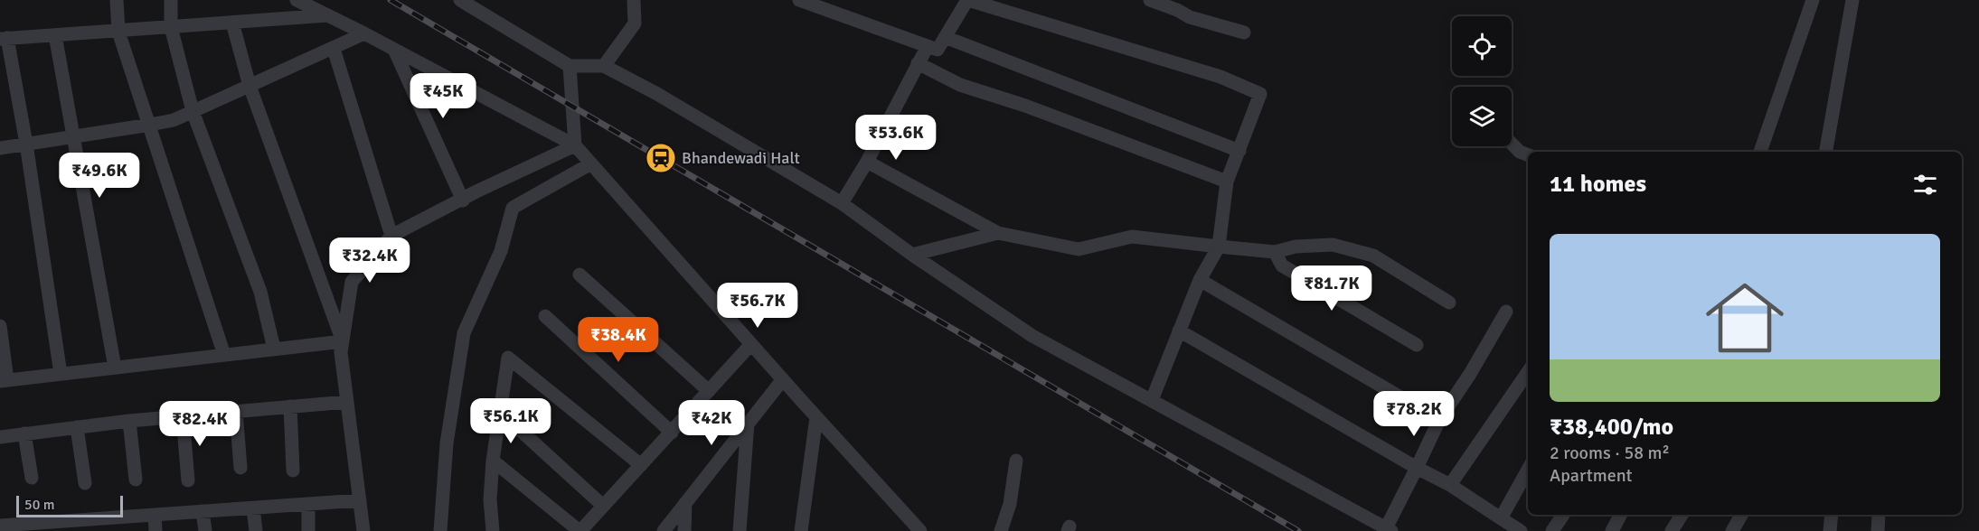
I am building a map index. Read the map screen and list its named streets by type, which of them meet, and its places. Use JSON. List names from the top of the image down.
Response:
{
  "places": {
    "station": ["Bhandewadi Halt"]
  },
  "scale_bar": "50 m",
  "page": {
    "price": [
      "₹45K",
      "₹53.6K",
      "₹49.6K",
      "₹32.4K",
      "₹81.7K",
      "₹56.7K",
      "₹38.4K",
      "₹78.2K",
      "₹56.1K",
      "₹42K",
      "₹82.4K"
    ],
    "heading": "11 homes",
    "list": [
      {
        "name": "₹38,400/mo",
        "note": "2 rooms · 58 m² · Apartment"
      }
    ],
    "scale": "50 m"
  }
}
